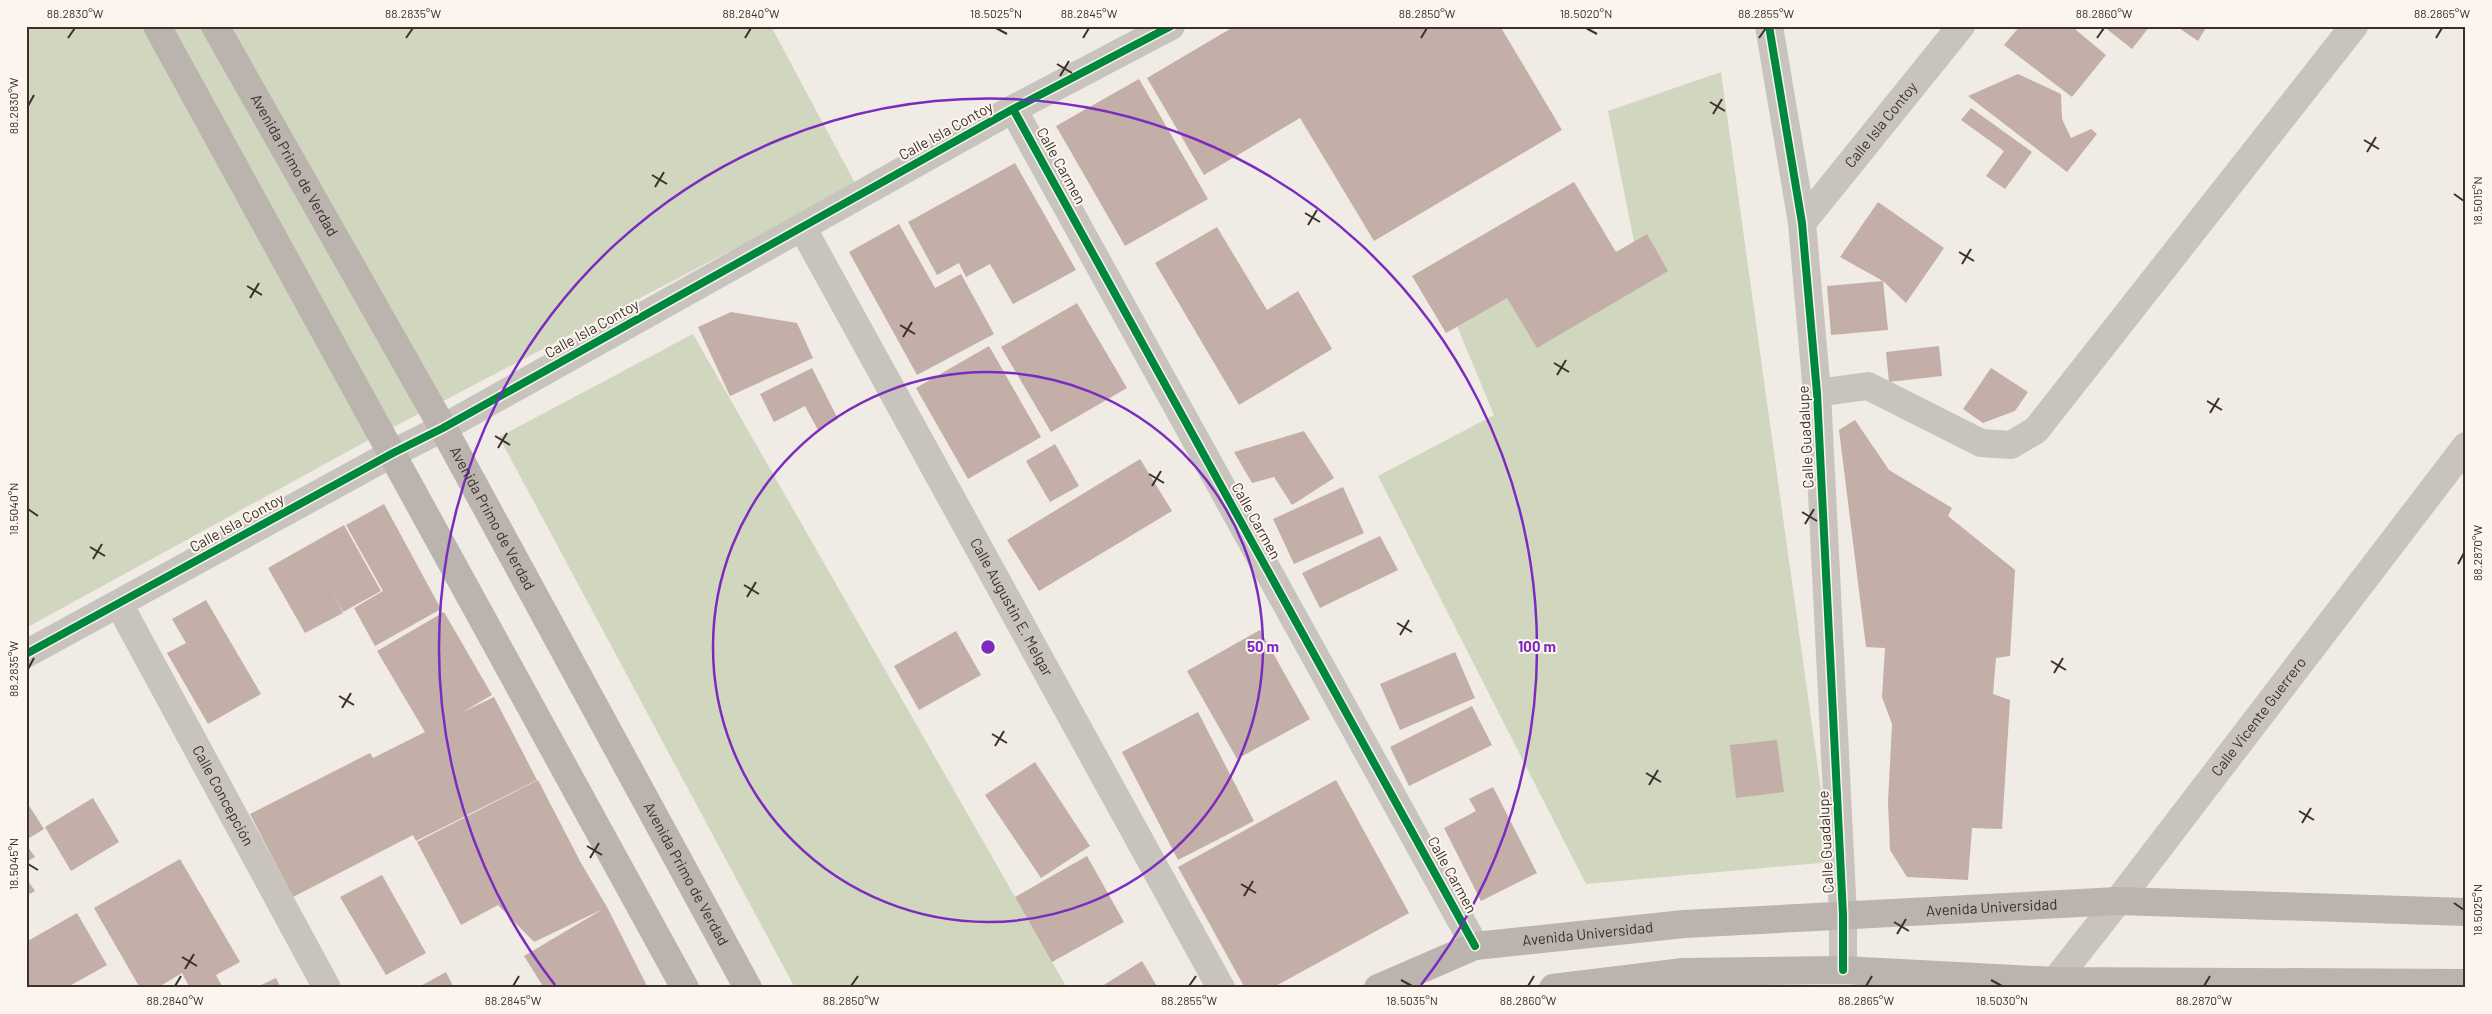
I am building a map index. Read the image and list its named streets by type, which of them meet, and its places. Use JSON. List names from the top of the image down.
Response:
{
  "streets": {
    "main road": ["Avenida Primo de Verdad", "Avenida Universidad"],
    "street": [
      "Calle Isla Contoy",
      "Calle Carmen",
      "Calle Guadalupe",
      "Calle Augustin E. Melgar",
      "Calle Vicente Guerrero",
      "Calle Concepción"
    ]
  },
  "crossings": [
    ["Calle Isla Contoy", "Avenida Primo de Verdad"],
    ["Calle Isla Contoy", "Calle Carmen"],
    ["Calle Isla Contoy", "Calle Guadalupe"],
    ["Calle Isla Contoy", "Calle Augustin E. Melgar"],
    ["Calle Isla Contoy", "Calle Concepción"],
    ["Calle Carmen", "Avenida Universidad"],
    ["Calle Guadalupe", "Avenida Universidad"],
    ["Calle Vicente Guerrero", "Avenida Universidad"]
  ],
  "coordinates": [
    "88.2830°W",
    "88.2835°W",
    "88.2840°W",
    "18.5025°N",
    "88.2845°W",
    "88.2850°W",
    "18.5020°N",
    "88.2855°W",
    "88.2860°W",
    "88.2865°W",
    "18.5015°N",
    "18.5040°N",
    "88.2870°W",
    "18.5045°N",
    "18.5035°N",
    "18.5030°N"
  ],
  "rings": ["50 m", "100 m"]
}
